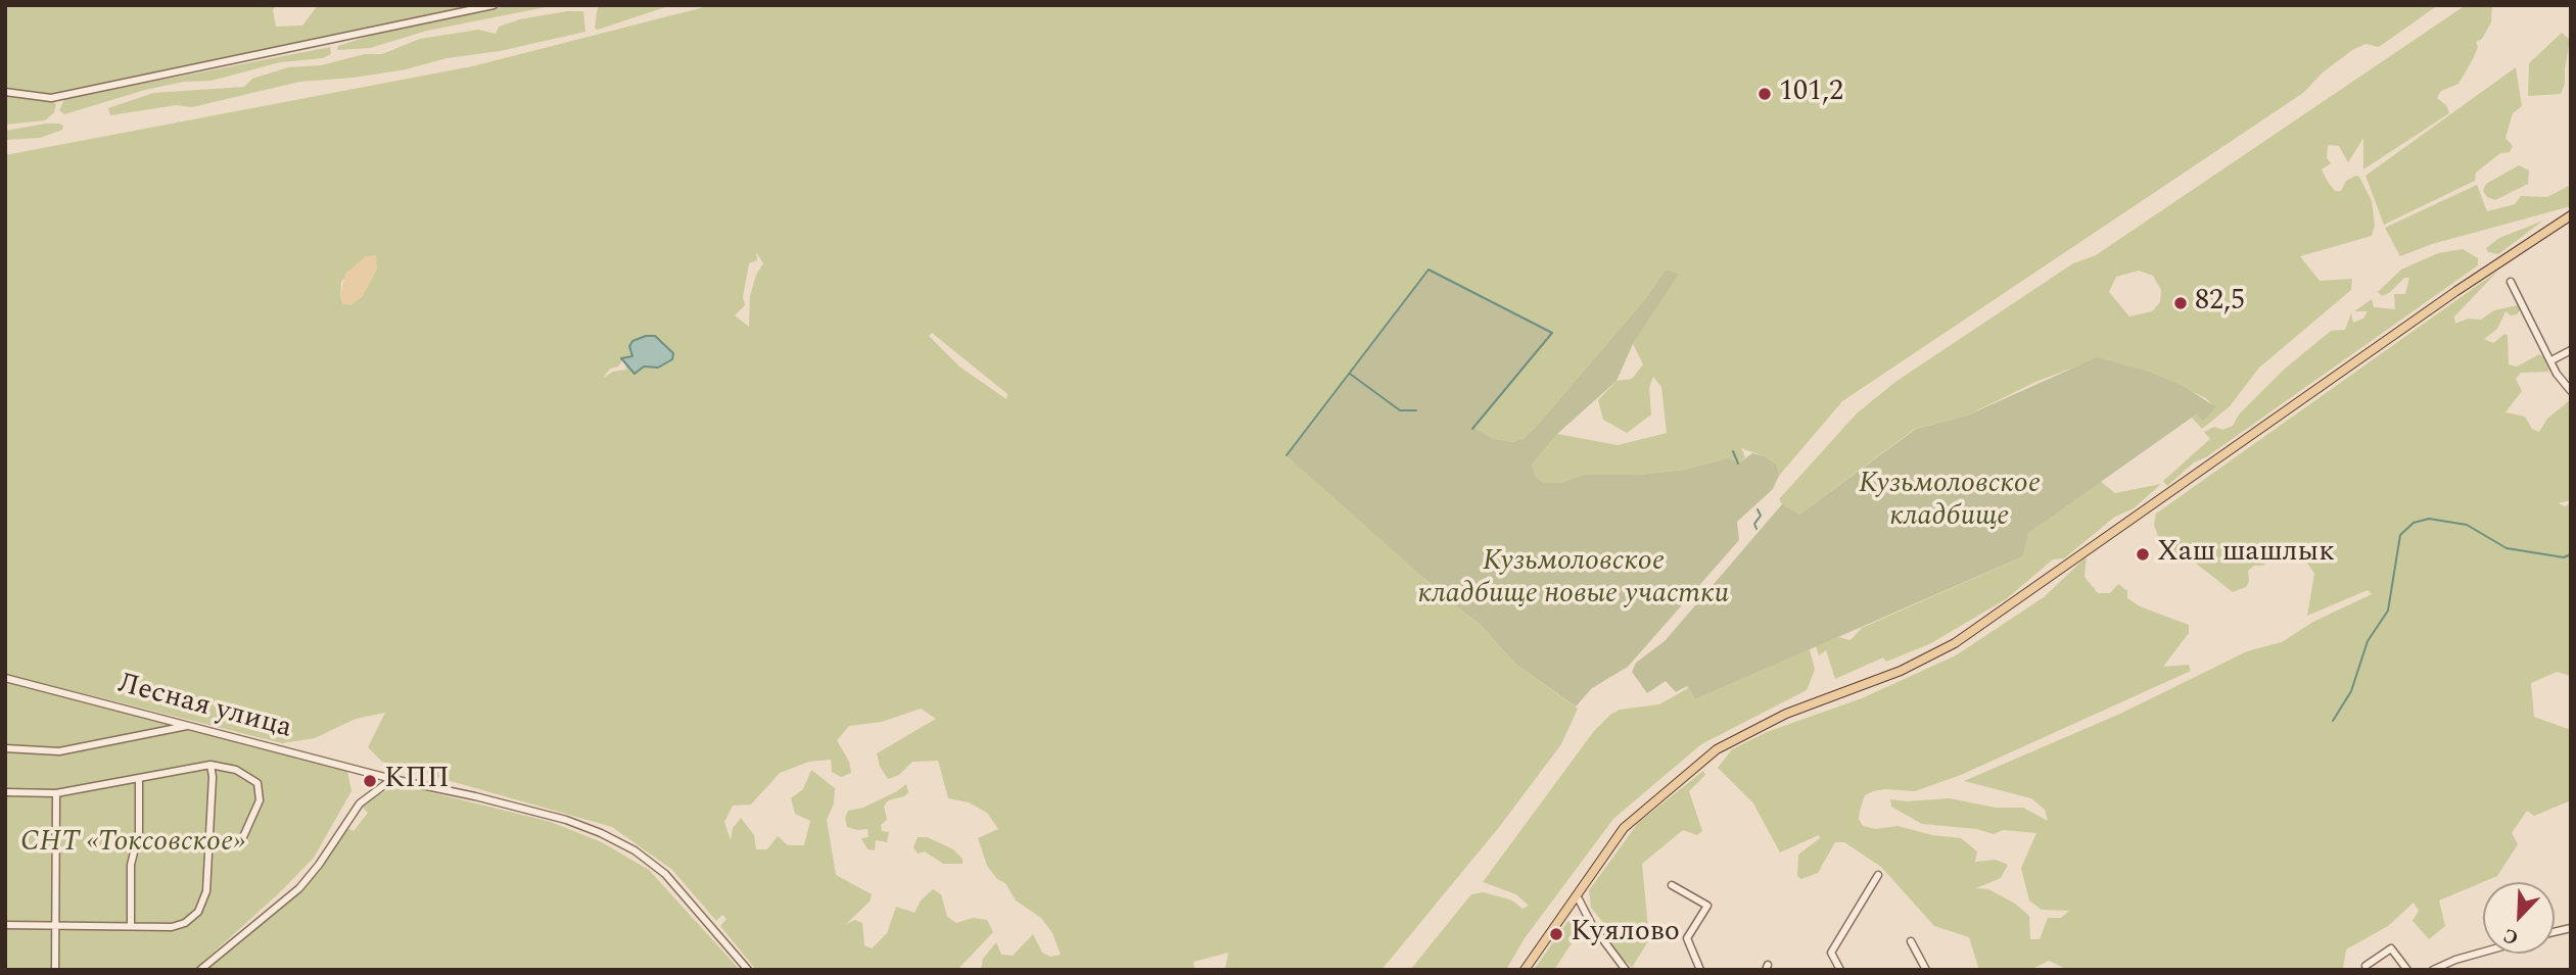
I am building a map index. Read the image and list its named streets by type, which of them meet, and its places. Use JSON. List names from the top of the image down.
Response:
{
  "streets": {
    "street": ["Лесная улица"]
  },
  "parks": ["Кузьмоловское кладбище", "Кузьмоловское кладбище новые участки", "СНТ «Токсовское»"],
  "places": [
    "101,2",
    "82,5",
    "Хаш шашлык",
    "КПП",
    "Куялово"
  ],
  "north": "bottom left"
}
